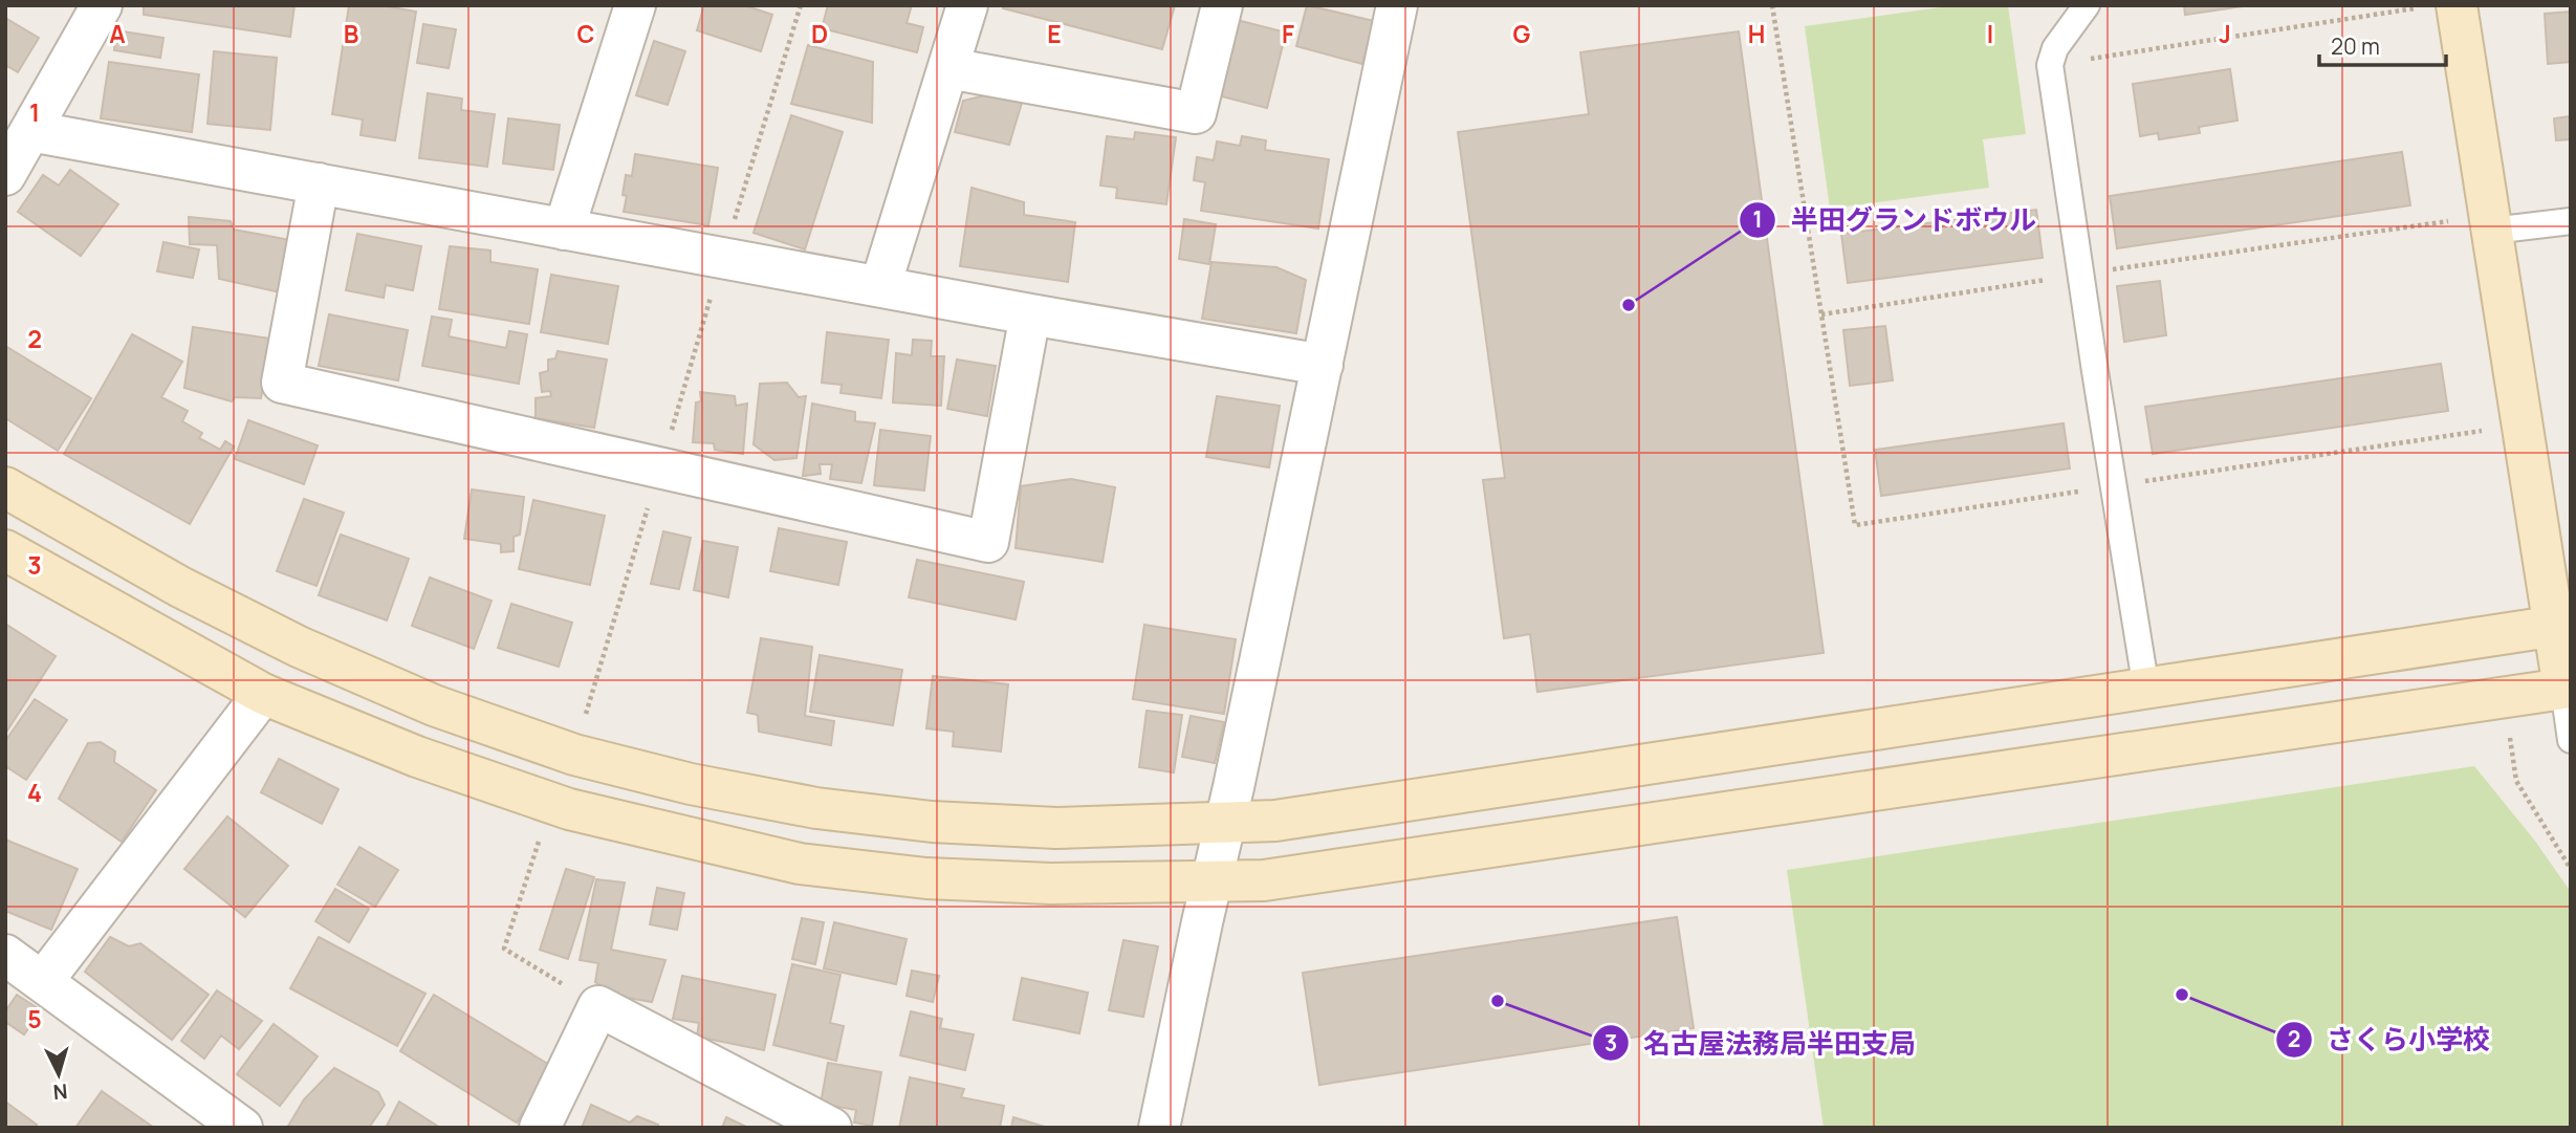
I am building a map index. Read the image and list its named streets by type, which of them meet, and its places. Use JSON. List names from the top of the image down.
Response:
{
  "places": ["半田グランドボウル", "さくら小学校", "名古屋法務局半田支局"],
  "scale_bar": "20 m",
  "north": "bottom",
  "grid": {
    "columns": [
      "A",
      "B",
      "C",
      "D",
      "E",
      "F",
      "G",
      "H",
      "I",
      "J"
    ],
    "rows": [
      "1",
      "2",
      "3",
      "4",
      "5"
    ]
  }
}
